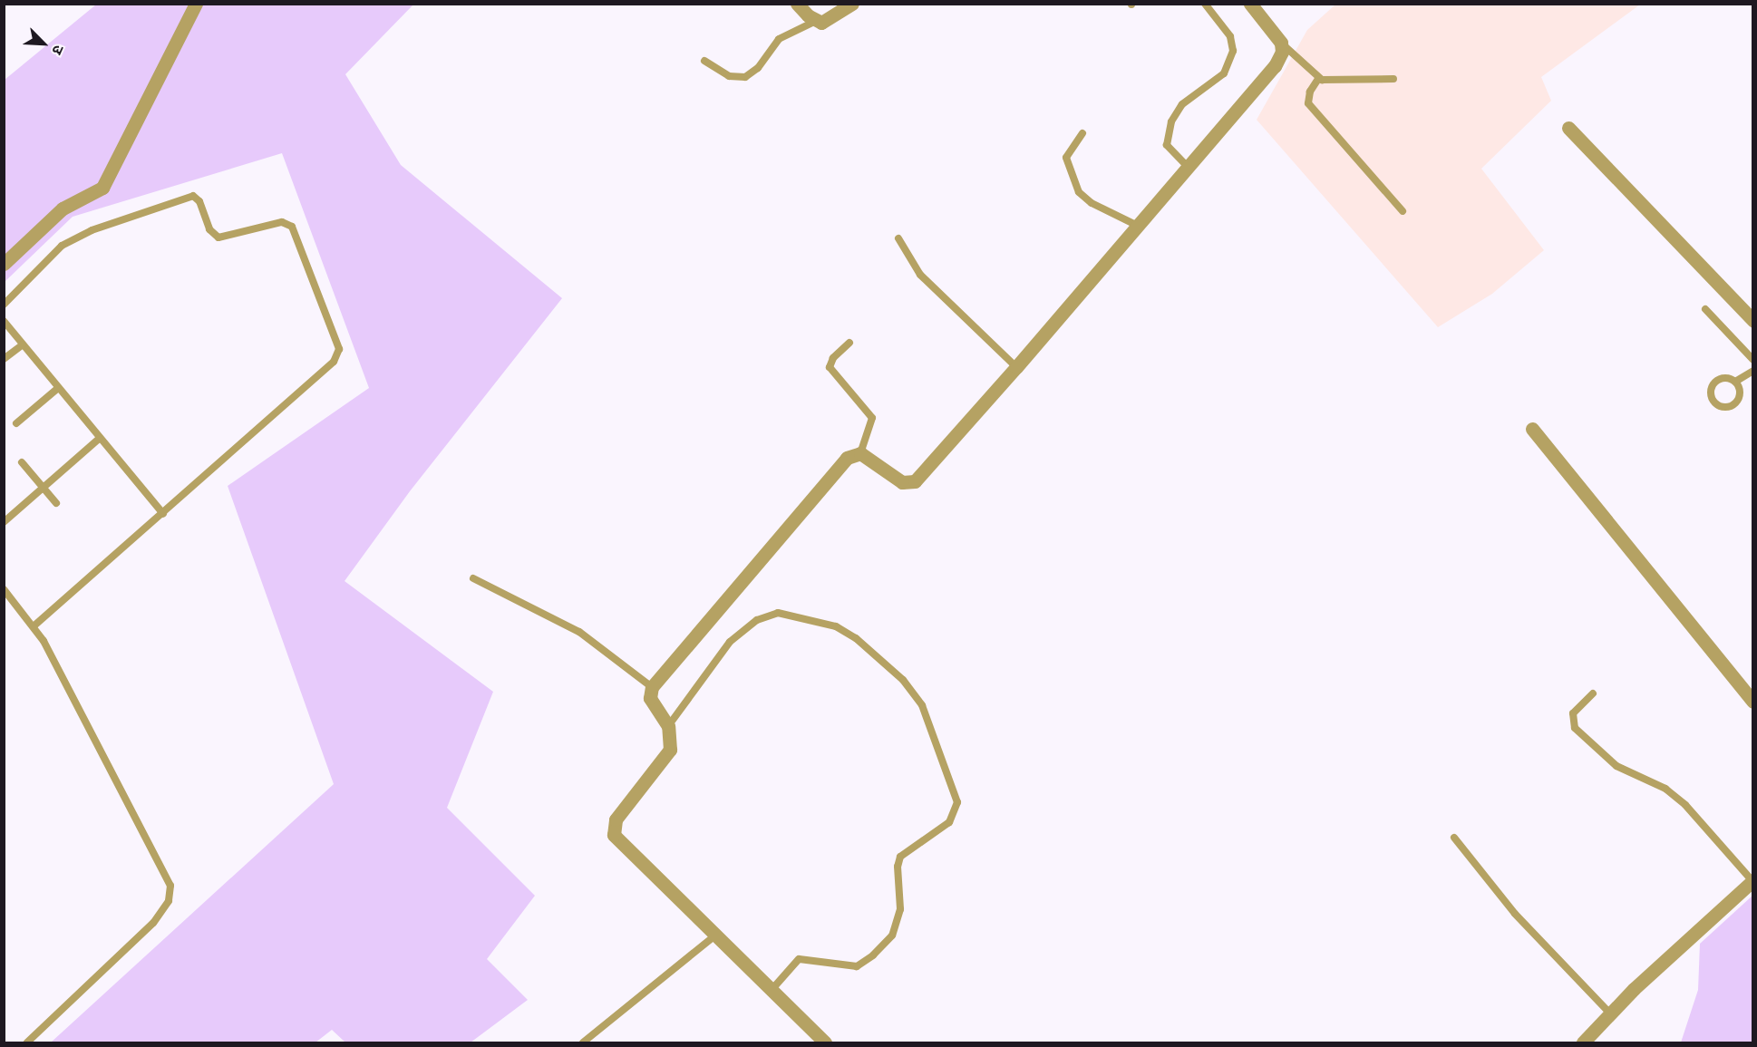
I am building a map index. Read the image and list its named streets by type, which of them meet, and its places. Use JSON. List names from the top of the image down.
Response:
{
  "north": "bottom right"
}
